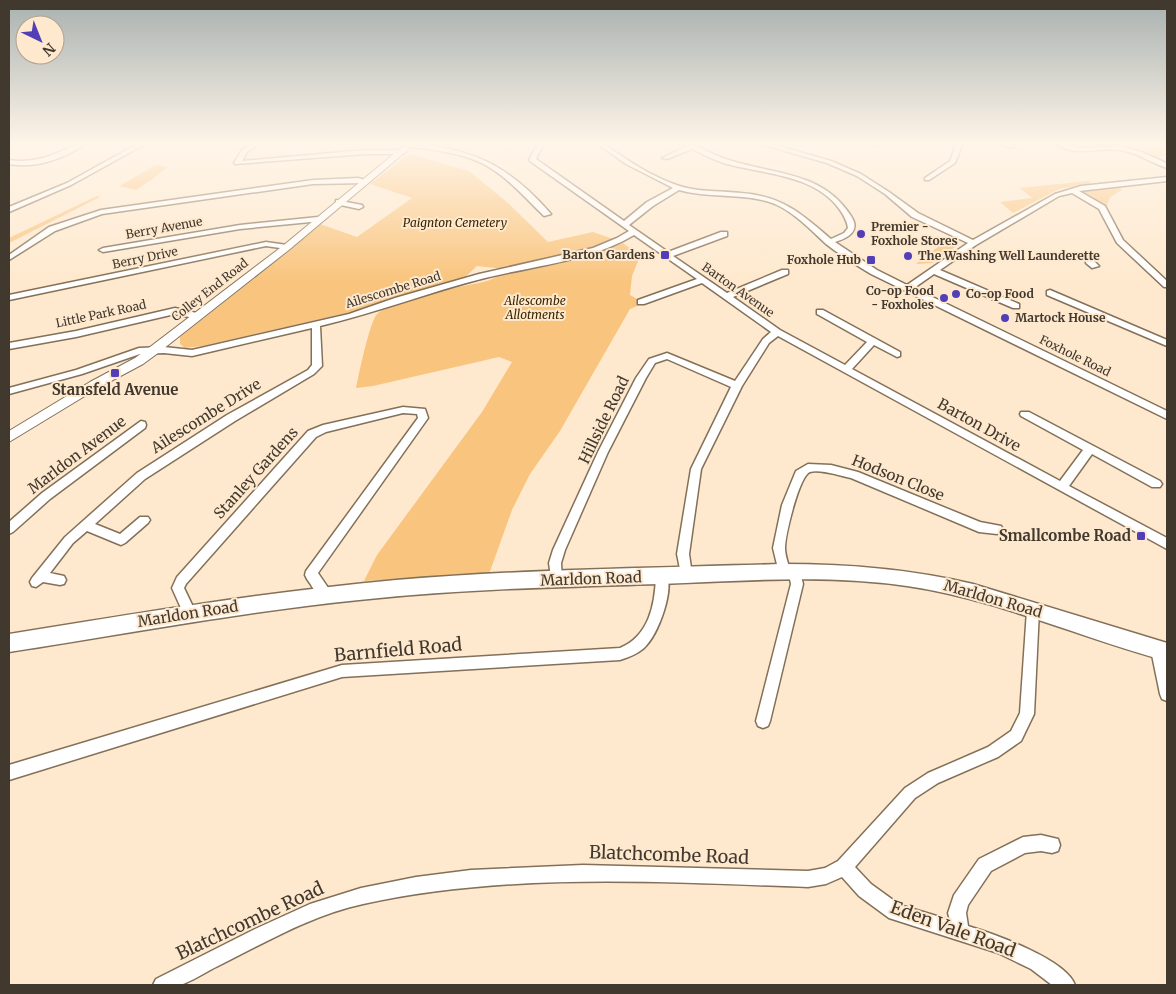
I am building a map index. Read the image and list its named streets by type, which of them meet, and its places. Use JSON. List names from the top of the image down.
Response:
{
  "streets": {
    "main road": ["Marldon Road"],
    "street": [
      "Berry Avenue",
      "Berry Drive",
      "Colley End Road",
      "Ailescombe Road",
      "Barton Avenue",
      "Little Park Road",
      "Foxhole Road",
      "Ailescombe Drive",
      "Hillside Road",
      "Barton Drive",
      "Marldon Avenue",
      "Stanley Gardens",
      "Hodson Close",
      "Barnfield Road",
      "Blatchcombe Road",
      "Eden Vale Road"
    ]
  },
  "crossings": [
    ["Berry Avenue", "Colley End Road"],
    ["Berry Drive", "Colley End Road"],
    ["Colley End Road", "Ailescombe Road"],
    ["Colley End Road", "Little Park Road"],
    ["Ailescombe Road", "Barton Avenue"],
    ["Ailescombe Road", "Ailescombe Drive"],
    ["Barton Avenue", "Hillside Road"],
    ["Barton Avenue", "Barton Drive"],
    ["Barton Avenue", "Marldon Road"],
    ["Hillside Road", "Marldon Road"],
    ["Stanley Gardens", "Marldon Road"],
    ["Hodson Close", "Marldon Road"],
    ["Marldon Road", "Barnfield Road"],
    ["Marldon Road", "Blatchcombe Road"],
    ["Blatchcombe Road", "Eden Vale Road"]
  ],
  "parks": ["Paignton Cemetery", "Ailescombe Allotments"],
  "places": {
    "other": [
      "Premier - Foxhole Stores",
      "The Washing Well Launderette",
      "Co-op Food",
      "Co-op Food - Foxholes",
      "Martock House"
    ],
    "transit": [
      "Barton Gardens",
      "Foxhole Hub",
      "Stansfeld Avenue",
      "Smallcombe Road"
    ]
  },
  "north": "bottom right"
}
